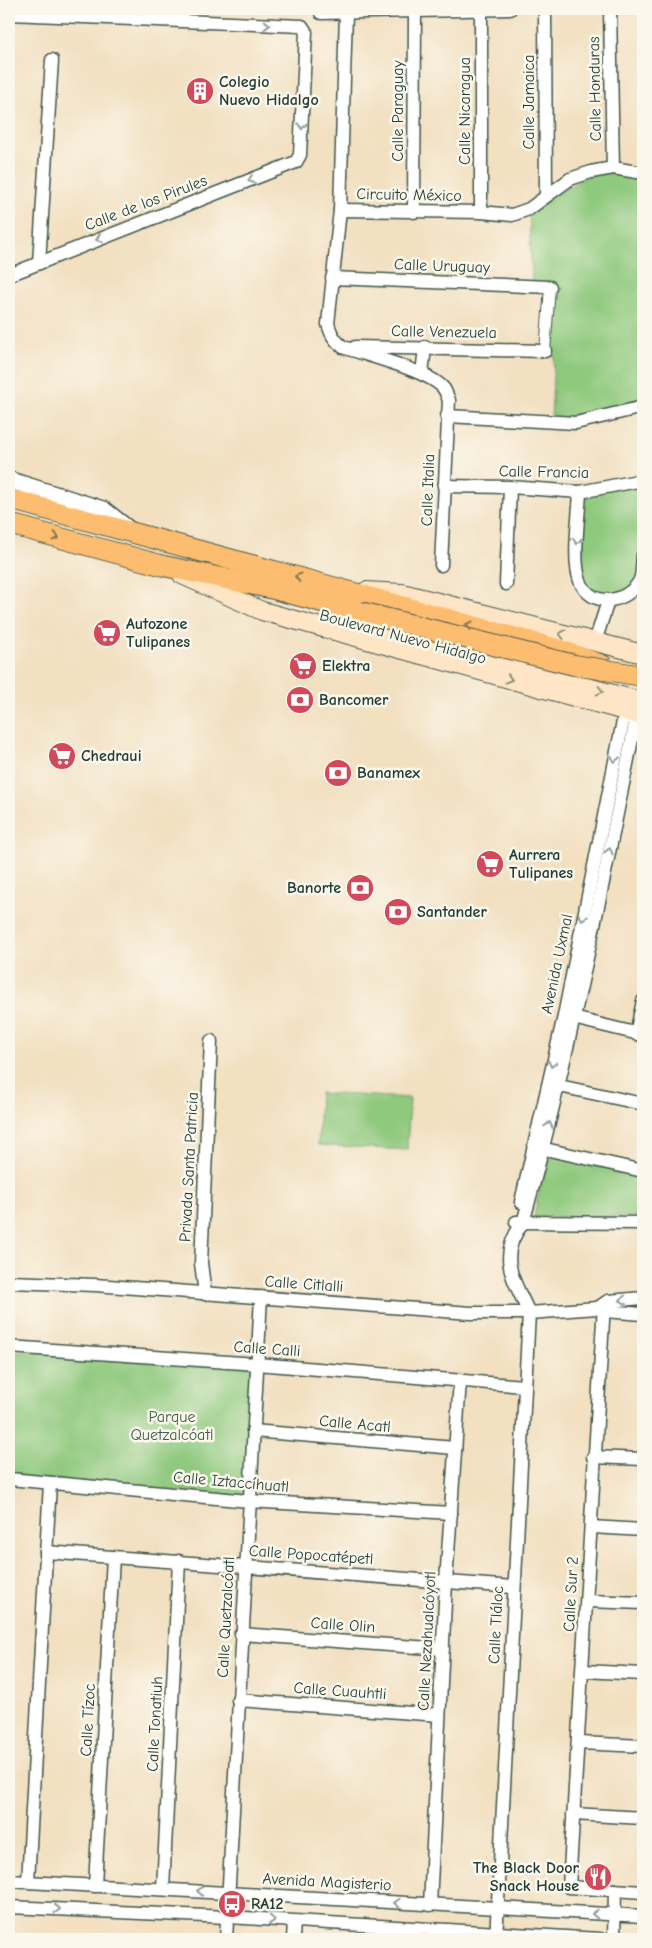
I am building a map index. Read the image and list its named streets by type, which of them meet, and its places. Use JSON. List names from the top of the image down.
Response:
{
  "streets": {
    "main road": ["Boulevard Nuevo Hidalgo"],
    "street": [
      "Calle Honduras",
      "Calle Jamaica",
      "Calle Paraguay",
      "Calle Nicaragua",
      "Circuito México",
      "Calle de los Pirules",
      "Calle Uruguay",
      "Calle Venezuela",
      "Calle Francia",
      "Calle Italia",
      "Avenida Uxmal",
      "Privada Santa Patricia",
      "Calle Citlalli",
      "Calle Calli",
      "Calle Acatl",
      "Calle Iztaccíhuatl",
      "Calle Popocatépetl",
      "Calle Sur 2",
      "Calle Quetzalcóatl",
      "Calle Olin",
      "Calle Tláloc",
      "Calle Nezahualcóyotl",
      "Calle Cuauhtli",
      "Calle Tízoc",
      "Calle Tonatiuh",
      "Avenida Magisterio"
    ]
  },
  "crossings": [
    ["Calle Honduras", "Circuito México"],
    ["Calle Jamaica", "Circuito México"],
    ["Calle Paraguay", "Circuito México"],
    ["Calle Nicaragua", "Circuito México"],
    ["Circuito México", "Calle Uruguay"],
    ["Circuito México", "Calle Venezuela"],
    ["Calle Francia", "Calle Italia"],
    ["Avenida Uxmal", "Calle Citlalli"],
    ["Avenida Uxmal", "Calle Tláloc"],
    ["Privada Santa Patricia", "Calle Citlalli"],
    ["Calle Citlalli", "Calle Sur 2"],
    ["Calle Citlalli", "Calle Quetzalcóatl"],
    ["Calle Citlalli", "Calle Tláloc"],
    ["Calle Calli", "Calle Quetzalcóatl"],
    ["Calle Calli", "Calle Tláloc"],
    ["Calle Calli", "Calle Nezahualcóyotl"],
    ["Calle Acatl", "Calle Quetzalcóatl"],
    ["Calle Acatl", "Calle Nezahualcóyotl"],
    ["Calle Iztaccíhuatl", "Calle Quetzalcóatl"],
    ["Calle Iztaccíhuatl", "Calle Nezahualcóyotl"],
    ["Calle Popocatépetl", "Calle Quetzalcóatl"],
    ["Calle Popocatépetl", "Calle Tláloc"],
    ["Calle Popocatépetl", "Calle Nezahualcóyotl"],
    ["Calle Popocatépetl", "Calle Tízoc"],
    ["Calle Popocatépetl", "Calle Tonatiuh"],
    ["Calle Quetzalcóatl", "Calle Olin"],
    ["Calle Quetzalcóatl", "Calle Cuauhtli"],
    ["Calle Quetzalcóatl", "Avenida Magisterio"],
    ["Calle Olin", "Calle Nezahualcóyotl"],
    ["Calle Tláloc", "Avenida Magisterio"],
    ["Calle Nezahualcóyotl", "Calle Cuauhtli"],
    ["Calle Nezahualcóyotl", "Avenida Magisterio"],
    ["Calle Tízoc", "Avenida Magisterio"],
    ["Calle Tonatiuh", "Avenida Magisterio"]
  ],
  "parks": ["Parque Quetzalcóatl"],
  "places": {
    "building": ["Colegio Nuevo Hidalgo"],
    "supermarket": [
      "Autozone Tulipanes",
      "Elektra",
      "Chedraui",
      "Aurrera Tulipanes"
    ],
    "bank": [
      "Bancomer",
      "Banamex",
      "Banorte",
      "Santander"
    ],
    "restaurant": ["The Black Door Snack House"],
    "bus stop": ["RA12"]
  }
}
